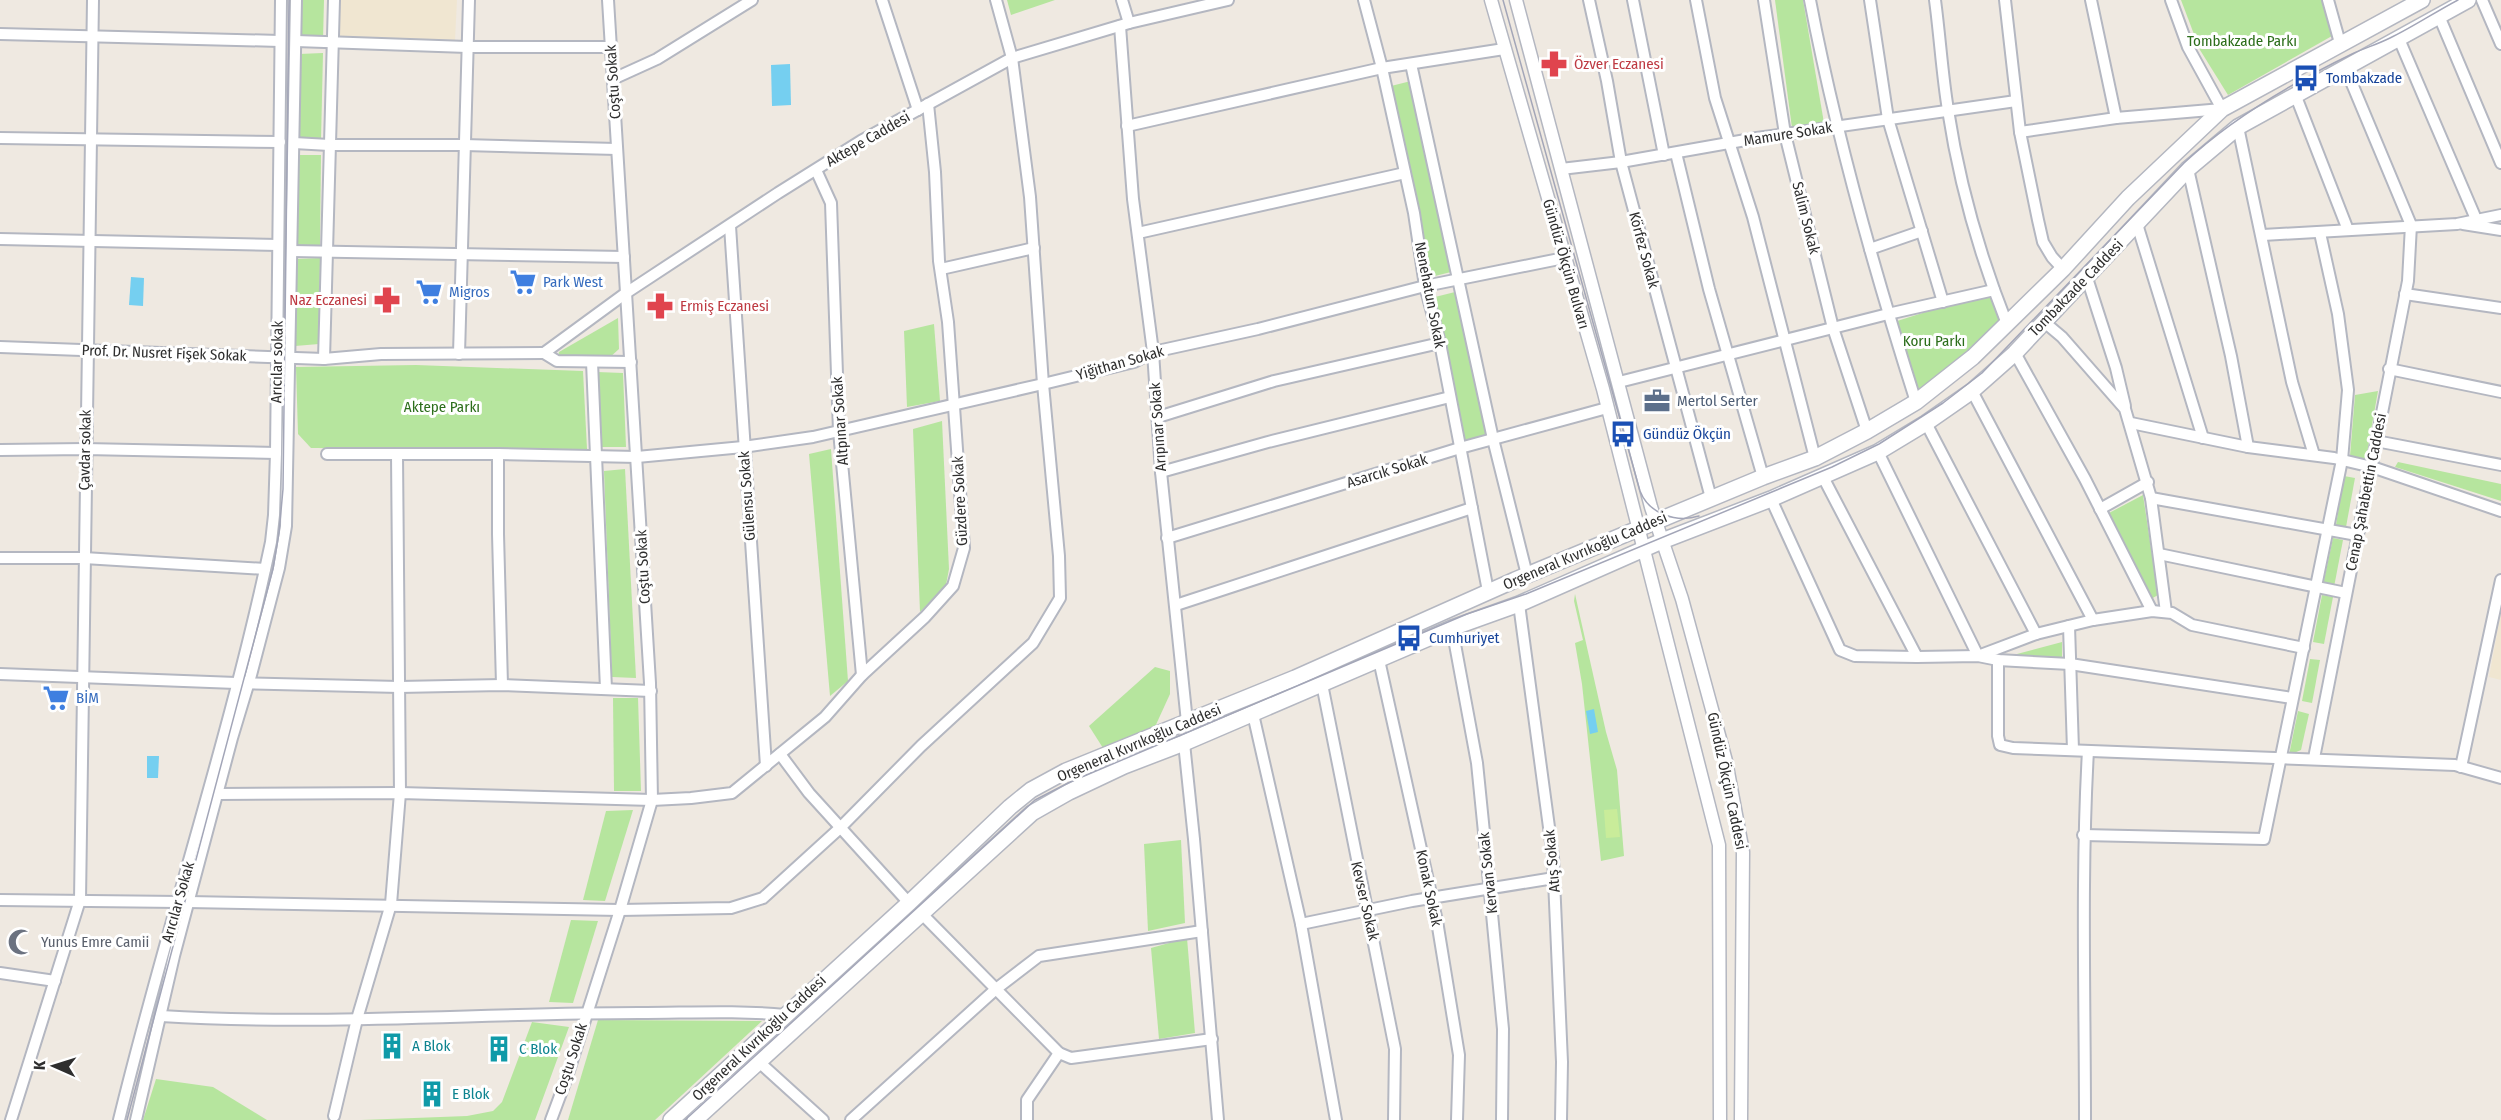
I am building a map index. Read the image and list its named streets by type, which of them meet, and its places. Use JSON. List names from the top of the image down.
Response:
{
  "streets": {
    "main road": ["Tombakzade Caddesi", "Orgeneral Kıvrıkoğlu Caddesi"],
    "street": [
      "Coştu Sokak",
      "Mamure Sokak",
      "Aktepe Caddesi",
      "Salim Sokak",
      "Körfez Sokak",
      "Gündüz Ökçün Bulvarı",
      "Nenehatun Sokak",
      "Prof. Dr. Nusret Fişek Sokak",
      "Arıcılar sokak",
      "Yiğithan Sokak",
      "Altpınar Sokak",
      "Arıpınar Sokak",
      "Çavdar sokak",
      "Asarcık Sokak",
      "Cenap Şahabettin Caddesi",
      "Gülensu Sokak",
      "Güzdere Sokak",
      "Gündüz Ökçün Caddesi",
      "Atış Sokak",
      "Kervan Sokak",
      "Konak Sokak",
      "Kevser Sokak",
      "Arıcılar Sokak"
    ]
  },
  "crossings": [
    ["Coştu Sokak", "Aktepe Caddesi"],
    ["Coştu Sokak", "Prof. Dr. Nusret Fişek Sokak"],
    ["Coştu Sokak", "Yiğithan Sokak"],
    ["Coştu Sokak", "Güzdere Sokak"],
    ["Mamure Sokak", "Salim Sokak"],
    ["Mamure Sokak", "Körfez Sokak"],
    ["Mamure Sokak", "Gündüz Ökçün Bulvarı"],
    ["Aktepe Caddesi", "Prof. Dr. Nusret Fişek Sokak"],
    ["Aktepe Caddesi", "Altpınar Sokak"],
    ["Aktepe Caddesi", "Arıpınar Sokak"],
    ["Aktepe Caddesi", "Gülensu Sokak"],
    ["Aktepe Caddesi", "Güzdere Sokak"],
    ["Salim Sokak", "Tombakzade Caddesi"],
    ["Körfez Sokak", "Tombakzade Caddesi"],
    ["Gündüz Ökçün Bulvarı", "Yiğithan Sokak"],
    ["Gündüz Ökçün Bulvarı", "Asarcık Sokak"],
    ["Gündüz Ökçün Bulvarı", "Orgeneral Kıvrıkoğlu Caddesi"],
    ["Gündüz Ökçün Bulvarı", "Gündüz Ökçün Caddesi"],
    ["Tombakzade Caddesi", "Orgeneral Kıvrıkoğlu Caddesi"],
    ["Tombakzade Caddesi", "Gündüz Ökçün Caddesi"],
    ["Tombakzade Caddesi", "Atış Sokak"],
    ["Tombakzade Caddesi", "Kervan Sokak"],
    ["Tombakzade Caddesi", "Konak Sokak"],
    ["Tombakzade Caddesi", "Kevser Sokak"],
    ["Nenehatun Sokak", "Yiğithan Sokak"],
    ["Nenehatun Sokak", "Asarcık Sokak"],
    ["Nenehatun Sokak", "Orgeneral Kıvrıkoğlu Caddesi"],
    ["Prof. Dr. Nusret Fişek Sokak", "Arıcılar sokak"],
    ["Prof. Dr. Nusret Fişek Sokak", "Çavdar sokak"],
    ["Arıcılar sokak", "Arıcılar Sokak"],
    ["Yiğithan Sokak", "Altpınar Sokak"],
    ["Yiğithan Sokak", "Arıpınar Sokak"],
    ["Yiğithan Sokak", "Gülensu Sokak"],
    ["Yiğithan Sokak", "Güzdere Sokak"],
    ["Altpınar Sokak", "Güzdere Sokak"],
    ["Arıpınar Sokak", "Asarcık Sokak"],
    ["Arıpınar Sokak", "Orgeneral Kıvrıkoğlu Caddesi"],
    ["Gülensu Sokak", "Güzdere Sokak"],
    ["Orgeneral Kıvrıkoğlu Caddesi", "Gündüz Ökçün Caddesi"]
  ],
  "parks": ["Tombakzade Parkı", "Koru Parkı", "Aktepe Parkı"],
  "places": {
    "pharmacy": ["Özver Eczanesi", "Naz Eczanesi", "Ermiş Eczanesi"],
    "bus stop": ["Tombakzade", "Gündüz Ökçün", "Cumhuriyet"],
    "supermarket": ["Park West", "Migros", "BİM"],
    "office": ["Mertol Serter"],
    "mosque": ["Yunus Emre Camii"],
    "building": ["A Blok", "C Blok", "E Blok"]
  },
  "north": "left"
}
